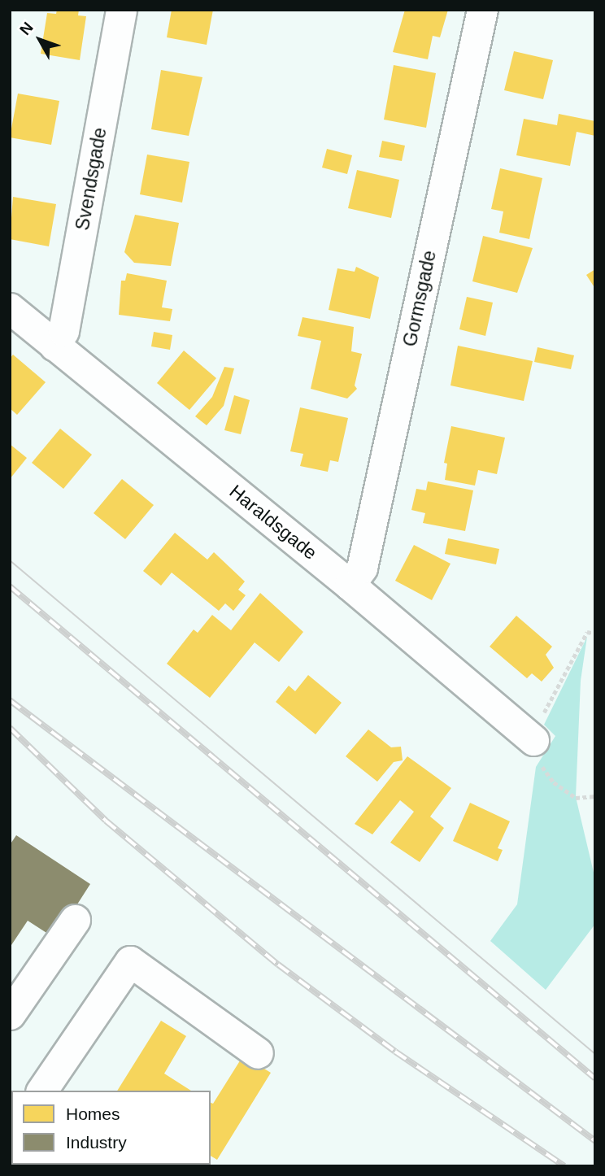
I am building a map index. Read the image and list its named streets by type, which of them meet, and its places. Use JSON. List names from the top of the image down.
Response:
{
  "streets": {
    "street": ["Svendsgade", "Gormsgade", "Haraldsgade"]
  },
  "crossings": [
    ["Svendsgade", "Haraldsgade"],
    ["Gormsgade", "Haraldsgade"]
  ],
  "legend": ["Homes", "Industry"],
  "north": "top left"
}
